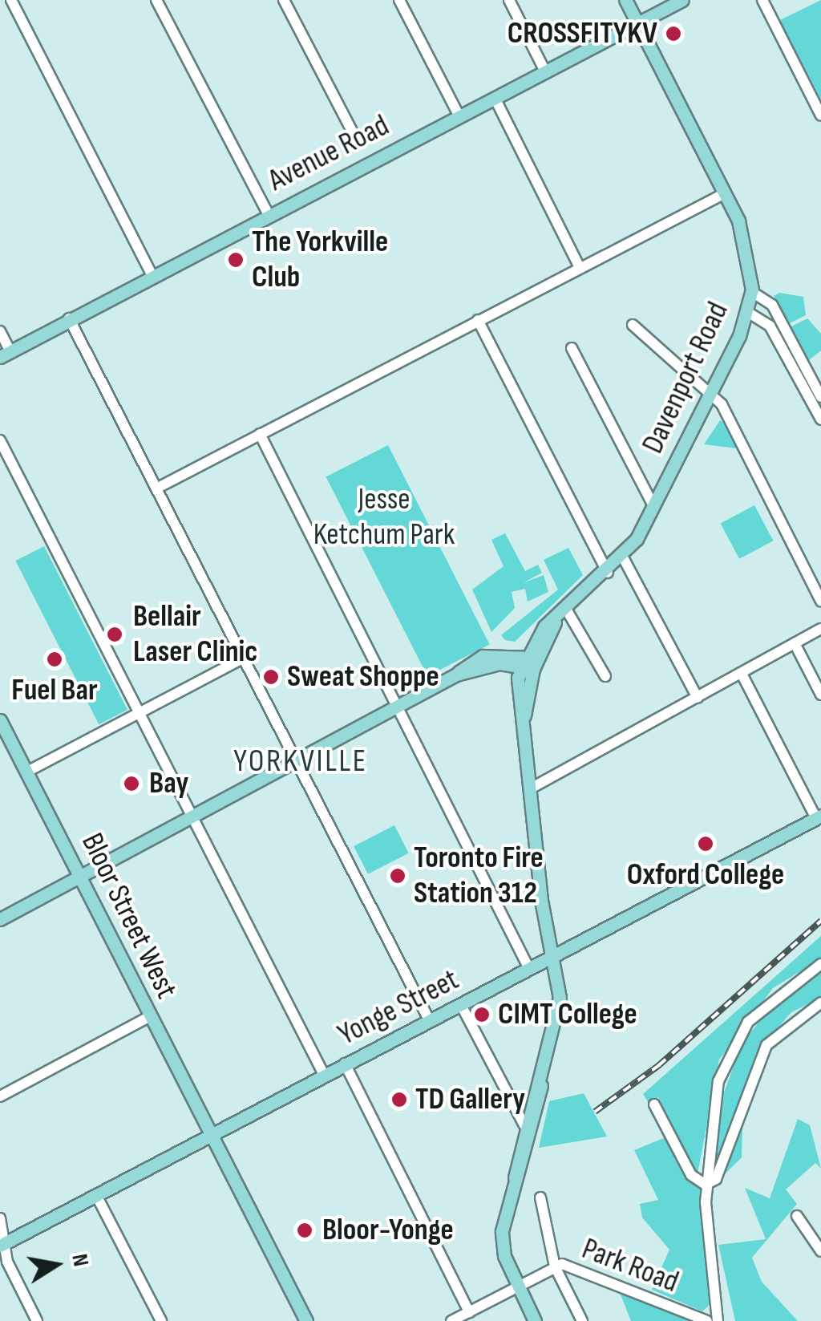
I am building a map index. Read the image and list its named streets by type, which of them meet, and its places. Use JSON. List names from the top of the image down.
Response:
{
  "streets": {
    "main road": [
      "Avenue Road",
      "Davenport Road",
      "Bloor Street West",
      "Yonge Street"
    ],
    "street": ["Park Road"]
  },
  "crossings": [
    ["Avenue Road", "Davenport Road"],
    ["Davenport Road", "Yonge Street"],
    ["Bloor Street West", "Yonge Street"]
  ],
  "districts": ["YORKVILLE"],
  "parks": ["Jesse Ketchum Park"],
  "places": [
    "CROSSFITYKV",
    "The Yorkville Club",
    "Bellair Laser Clinic",
    "Fuel Bar",
    "Sweat Shoppe",
    "Bay",
    "Oxford College",
    "Toronto Fire Station 312",
    "CIMT College",
    "TD Gallery",
    "Bloor-Yonge"
  ],
  "north": "right"
}
